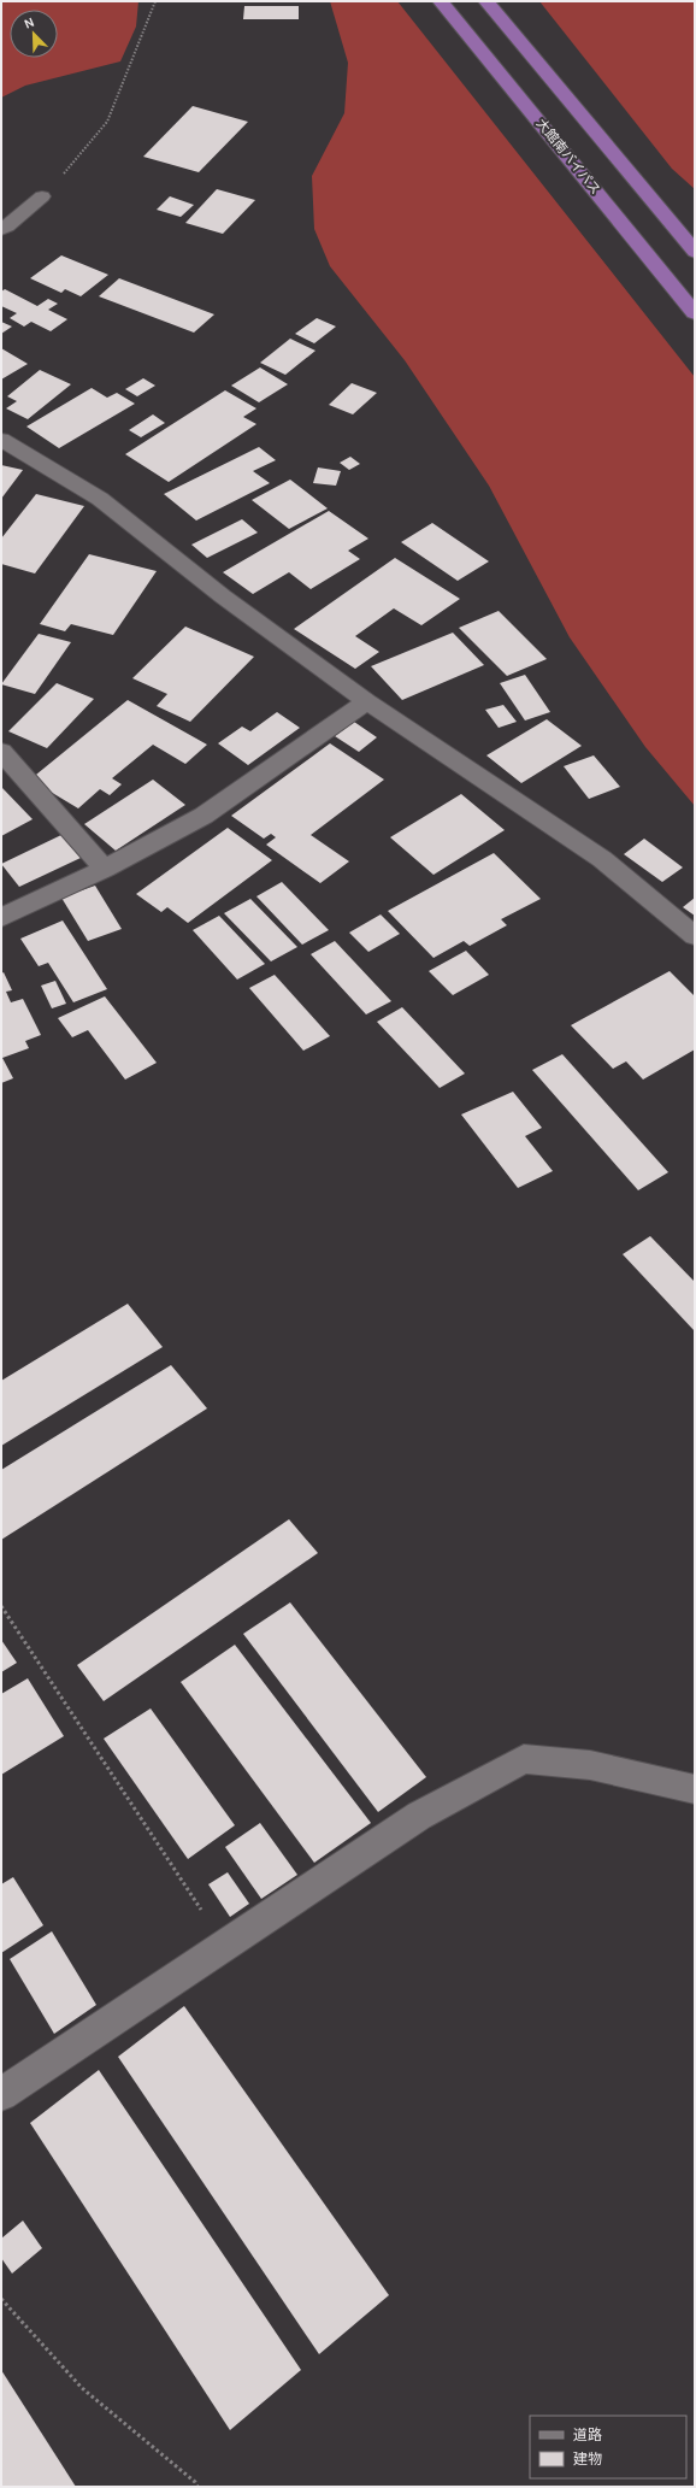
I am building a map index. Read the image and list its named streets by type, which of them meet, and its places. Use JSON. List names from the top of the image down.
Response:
{
  "streets": {
    "highway": ["大館南バイパス"]
  },
  "legend": ["道路", "建物"],
  "north": "top left"
}
